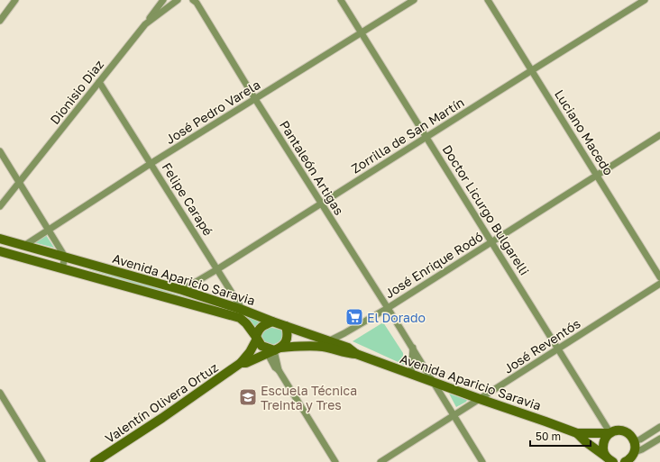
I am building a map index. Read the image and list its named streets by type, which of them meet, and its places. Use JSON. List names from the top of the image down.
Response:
{
  "streets": {
    "street": [
      "Dionisio Diaz",
      "José Pedro Varela",
      "Luciano Macedo",
      "Zorrilla de San Martín",
      "Pantaleón Artigas",
      "Felipe Carapé",
      "Doctor Licurgo Bulgarelli",
      "José Enrique Rodó",
      "Avenida Aparicio Saravia",
      "José Reventós",
      "Valentín Olivera Ortuz"
    ]
  },
  "crossings": [
    ["Dionisio Diaz", "Felipe Carapé"],
    ["José Pedro Varela", "Pantaleón Artigas"],
    ["José Pedro Varela", "Felipe Carapé"],
    ["José Pedro Varela", "Doctor Licurgo Bulgarelli"],
    ["José Pedro Varela", "Avenida Aparicio Saravia"],
    ["Luciano Macedo", "Zorrilla de San Martín"],
    ["Luciano Macedo", "José Enrique Rodó"],
    ["Zorrilla de San Martín", "Pantaleón Artigas"],
    ["Zorrilla de San Martín", "Felipe Carapé"],
    ["Zorrilla de San Martín", "Doctor Licurgo Bulgarelli"],
    ["Zorrilla de San Martín", "Avenida Aparicio Saravia"],
    ["Pantaleón Artigas", "José Enrique Rodó"],
    ["Pantaleón Artigas", "Avenida Aparicio Saravia"],
    ["Pantaleón Artigas", "José Reventós"],
    ["Felipe Carapé", "Avenida Aparicio Saravia"],
    ["Doctor Licurgo Bulgarelli", "José Enrique Rodó"],
    ["Doctor Licurgo Bulgarelli", "Avenida Aparicio Saravia"],
    ["Doctor Licurgo Bulgarelli", "José Reventós"],
    ["José Enrique Rodó", "Avenida Aparicio Saravia"],
    ["Avenida Aparicio Saravia", "José Reventós"],
    ["Avenida Aparicio Saravia", "Valentín Olivera Ortuz"]
  ],
  "places": {
    "supermarket": ["El Dorado"],
    "school or university": ["Escuela Técnica Treinta y Tres"]
  },
  "scale_bar": "50 m"
}
